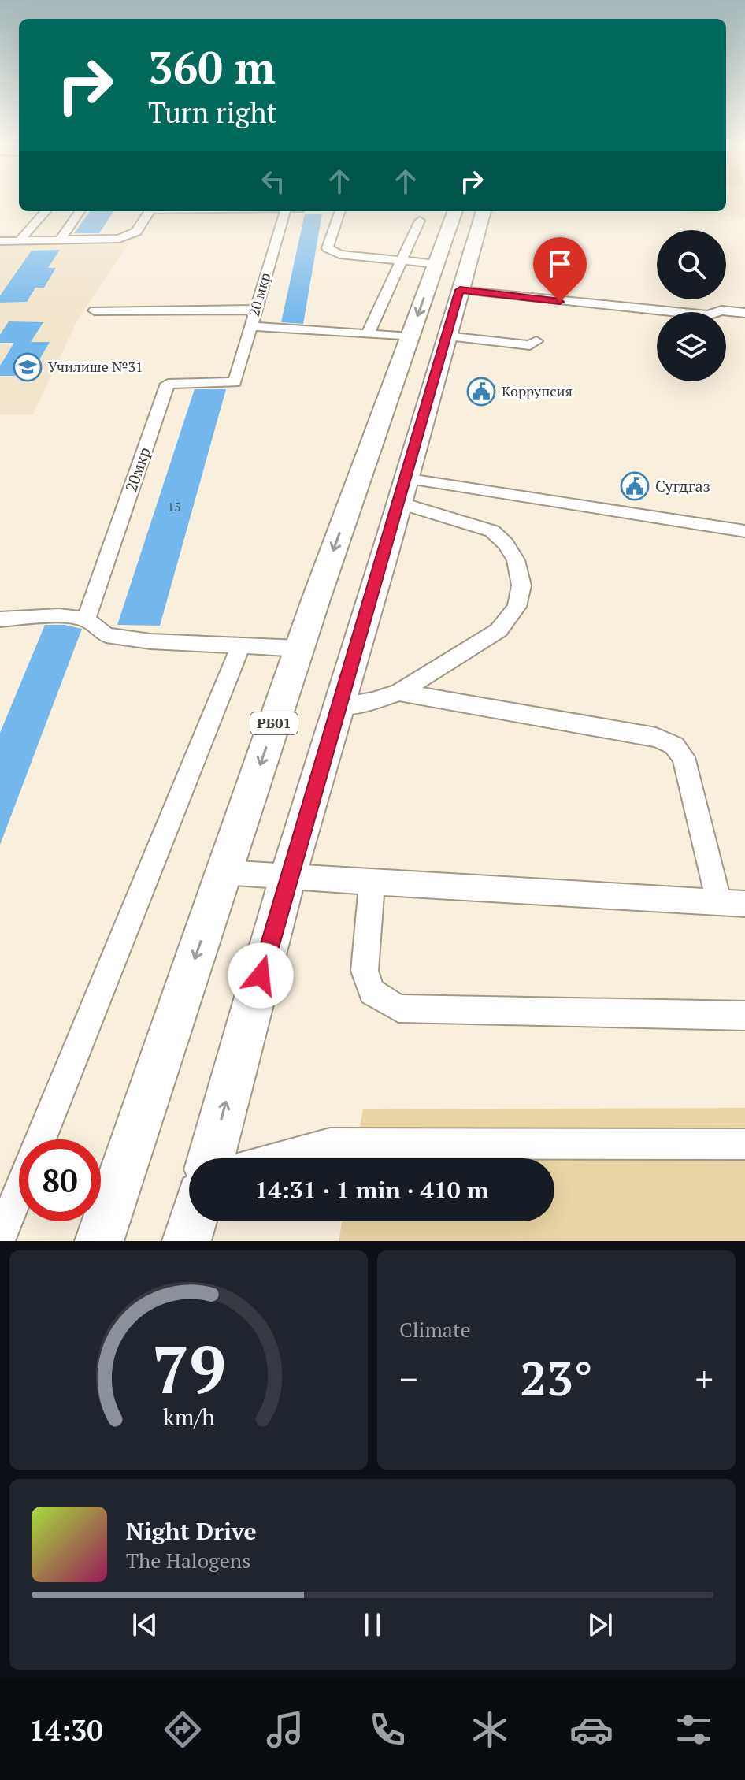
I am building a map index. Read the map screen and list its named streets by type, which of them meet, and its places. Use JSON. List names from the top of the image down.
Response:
{
  "streets": {
    "highway": ["РБ01"],
    "street": ["20 мкр", "20мкр"]
  },
  "crossings": [
    ["20 мкр", "20мкр"]
  ],
  "places": {
    "school or university": ["Училише №31"],
    "public building": ["Коррупсия", "Сугдгаз"]
  },
  "house_numbers": ["15"],
  "page": {
    "turn": ["360 m", "Turn right"],
    "limit": "80",
    "trip": "14:31 · 1 min · 410 m",
    "tile": "Climate",
    "heat": ["−", "23°", "+"],
    "song": ["Night Drive", "The Halogens"],
    "tabs": "14:30",
    "gauge": ["79", "km/h"]
  }
}
